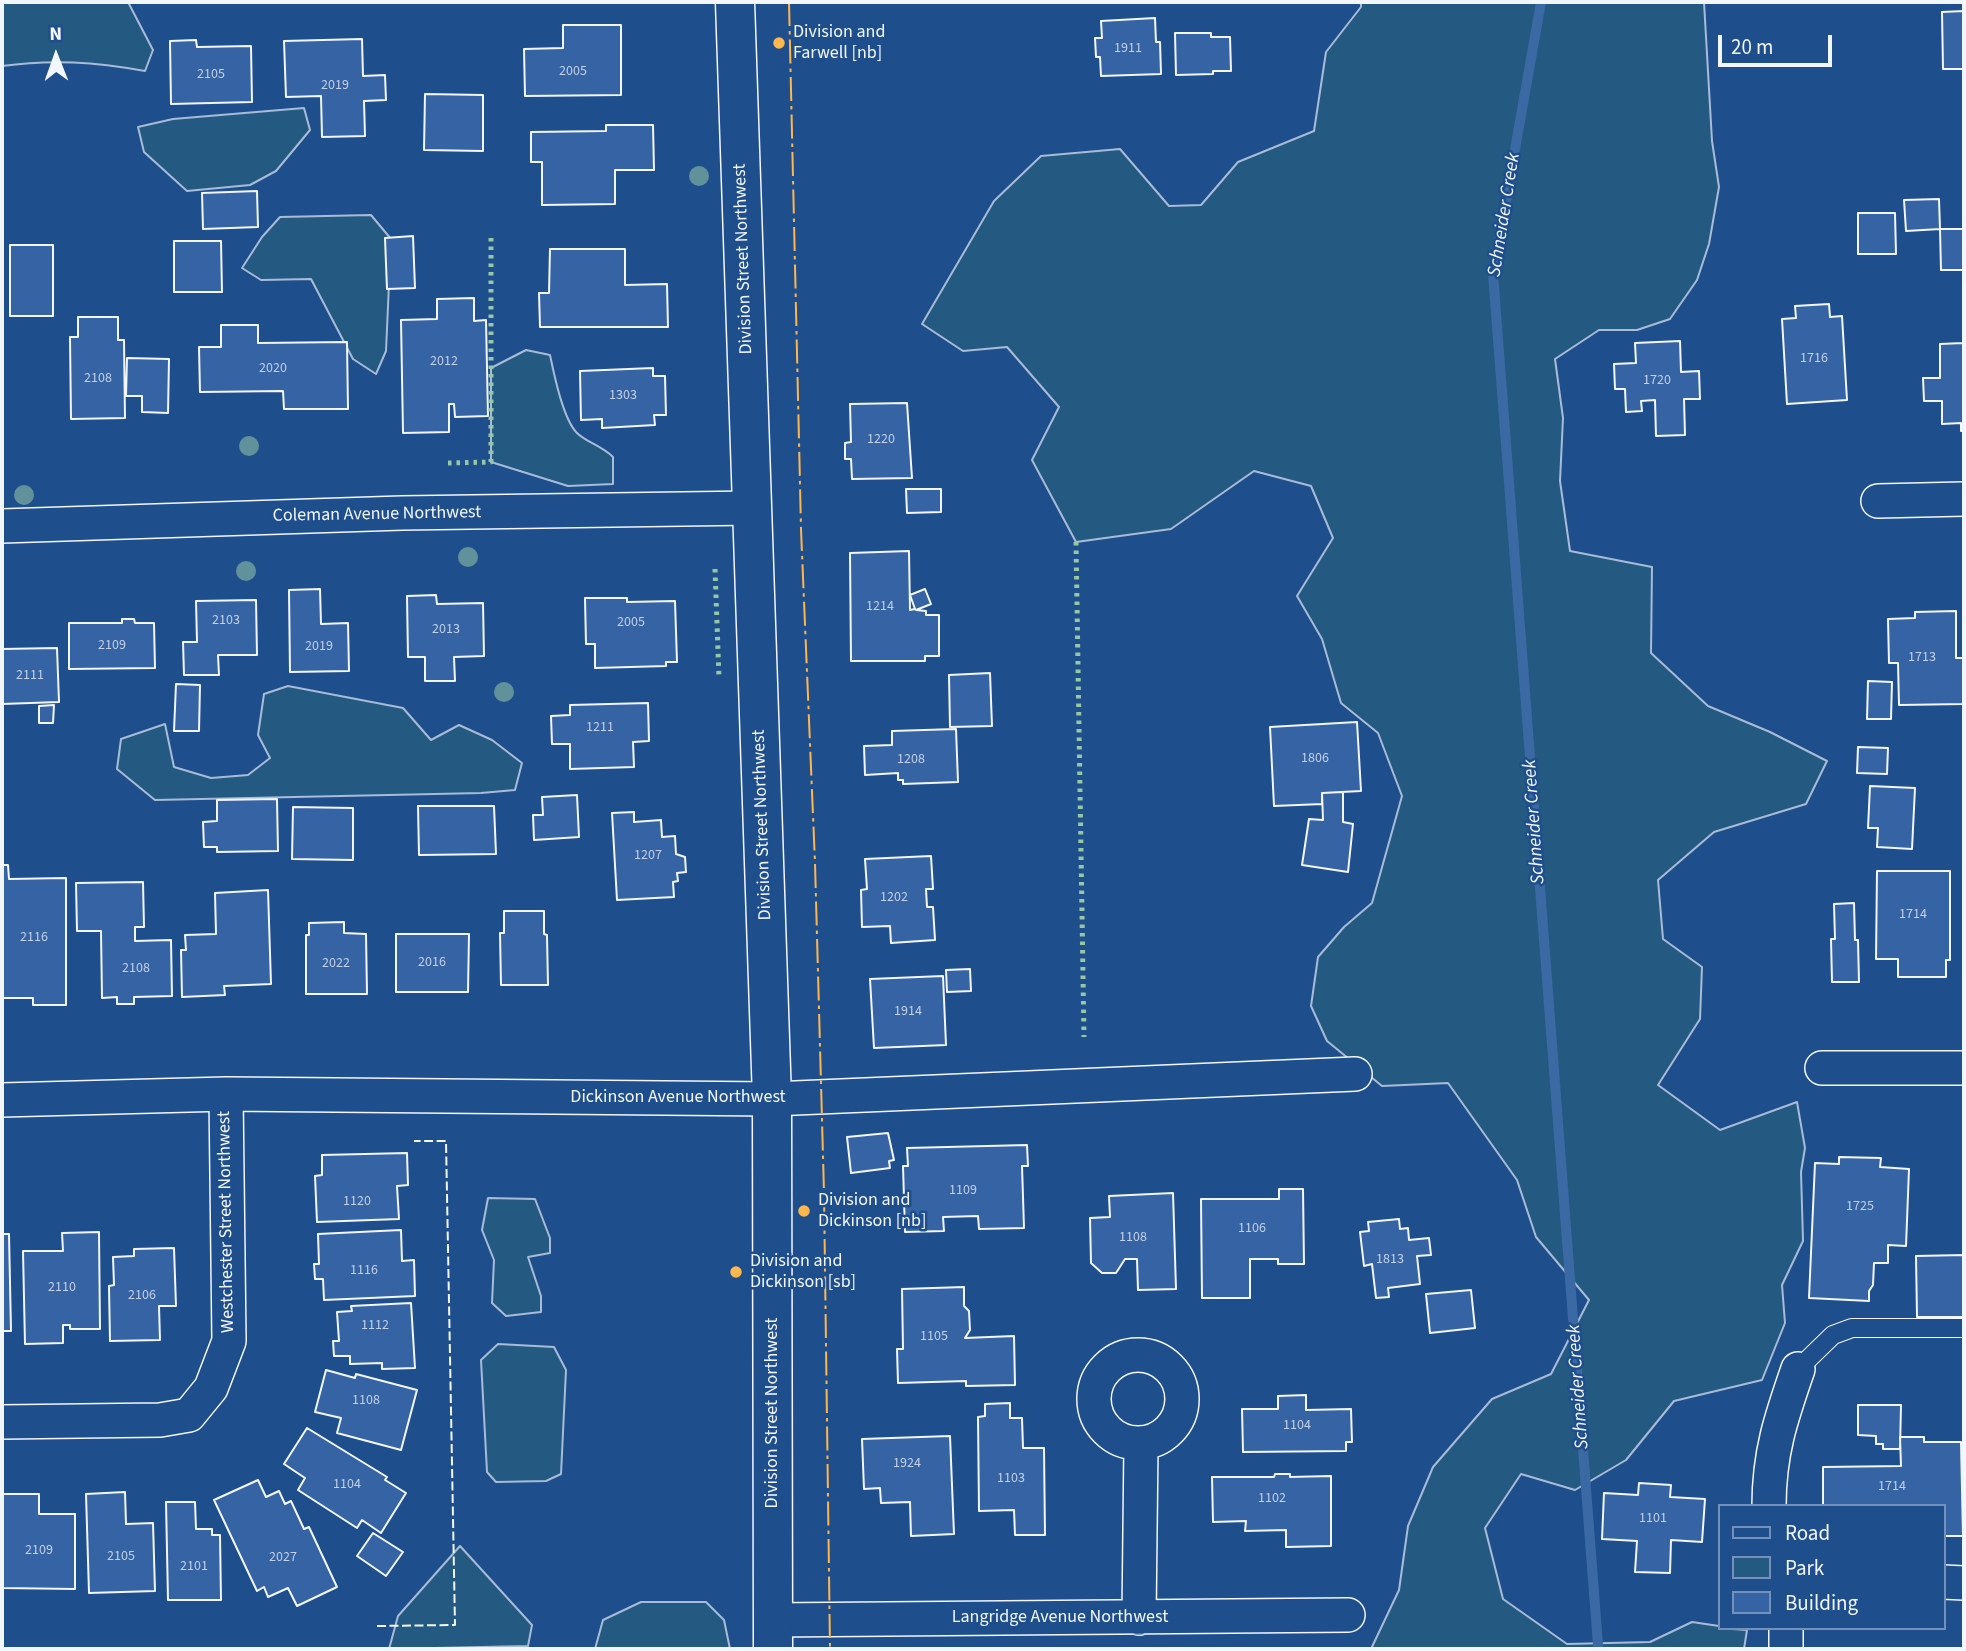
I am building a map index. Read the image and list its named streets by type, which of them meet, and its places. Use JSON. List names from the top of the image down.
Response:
{
  "streets": {
    "street": [
      "Division Street Northwest",
      "Coleman Avenue Northwest",
      "Dickinson Avenue Northwest",
      "Westchester Street Northwest",
      "Langridge Avenue Northwest"
    ]
  },
  "crossings": [
    ["Division Street Northwest", "Coleman Avenue Northwest"],
    ["Division Street Northwest", "Dickinson Avenue Northwest"],
    ["Division Street Northwest", "Langridge Avenue Northwest"],
    ["Dickinson Avenue Northwest", "Westchester Street Northwest"]
  ],
  "water": ["Schneider Creek"],
  "places": ["Division and Farwell [nb]", "Division and Dickinson [nb]", "Division and Dickinson [sb]"],
  "house_numbers": [
    "1911",
    "2005",
    "2105",
    "2019",
    "1716",
    "2012",
    "2020",
    "2108",
    "1720",
    "1303",
    "1220",
    "1214",
    "2103",
    "2005",
    "2013",
    "2109",
    "2019",
    "1713",
    "2111",
    "1211",
    "1806",
    "1208",
    "1207",
    "1202",
    "1714",
    "2116",
    "2016",
    "2022",
    "2108",
    "1914",
    "1109",
    "1120",
    "1725",
    "1106",
    "1108",
    "1813",
    "1116",
    "2110",
    "2106",
    "1112",
    "1105",
    "1108",
    "1104",
    "1924",
    "1103",
    "1104",
    "1714",
    "1102",
    "1101",
    "2109",
    "2105",
    "2027",
    "2101"
  ],
  "legend": ["Road", "Park", "Building"],
  "scale_bar": "20 m",
  "north": "top"
}
